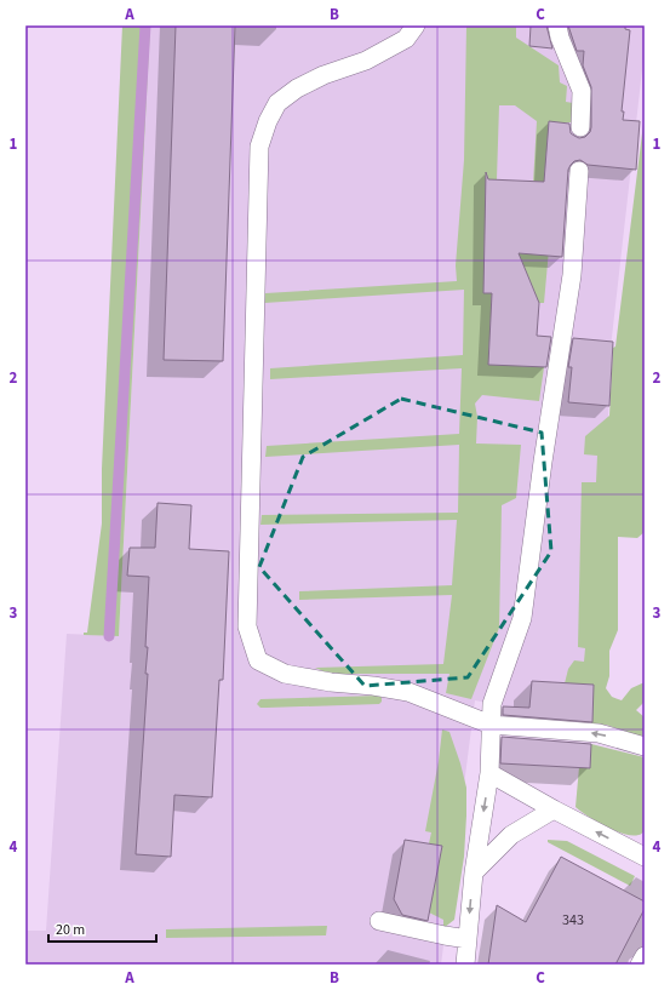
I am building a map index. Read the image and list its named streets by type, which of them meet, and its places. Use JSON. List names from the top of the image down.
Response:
{
  "house_numbers": ["343"],
  "scale_bar": "20 m",
  "grid": {
    "columns": ["A", "B", "C"],
    "rows": [
      "1",
      "2",
      "3",
      "4"
    ]
  }
}
